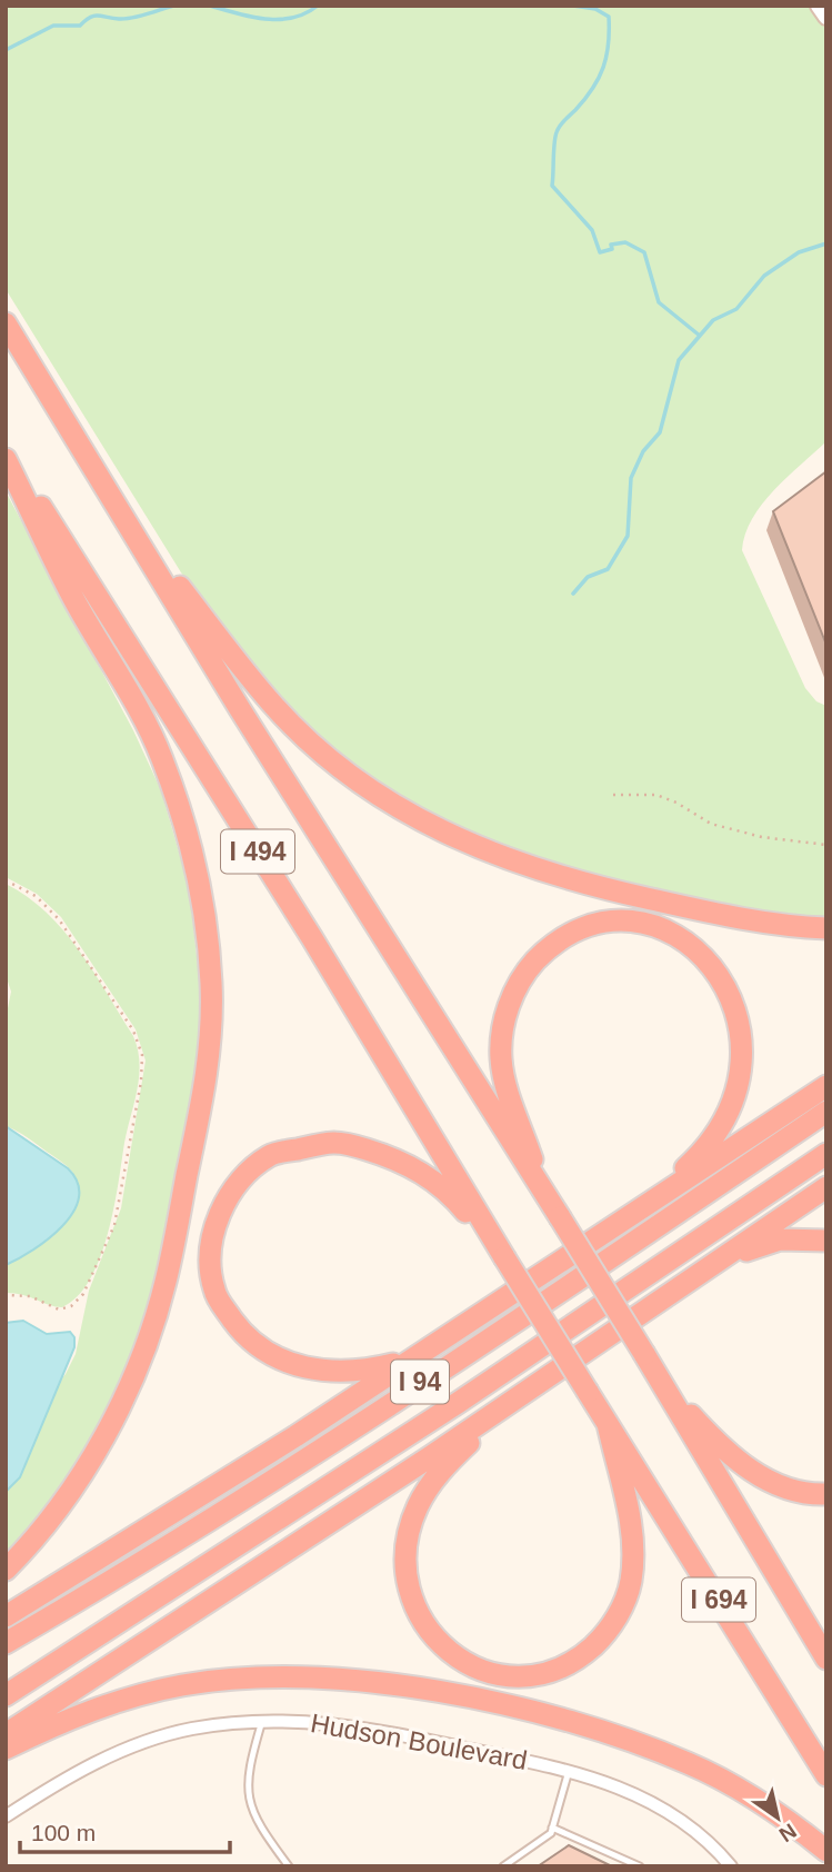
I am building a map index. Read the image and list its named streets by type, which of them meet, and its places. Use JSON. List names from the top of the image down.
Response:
{
  "streets": {
    "highway": ["I 494", "I 94", "I 694"],
    "street": ["Hudson Boulevard"]
  },
  "crossings": [
    ["I 494", "I 694"]
  ],
  "scale_bar": "100 m",
  "north": "bottom right"
}
